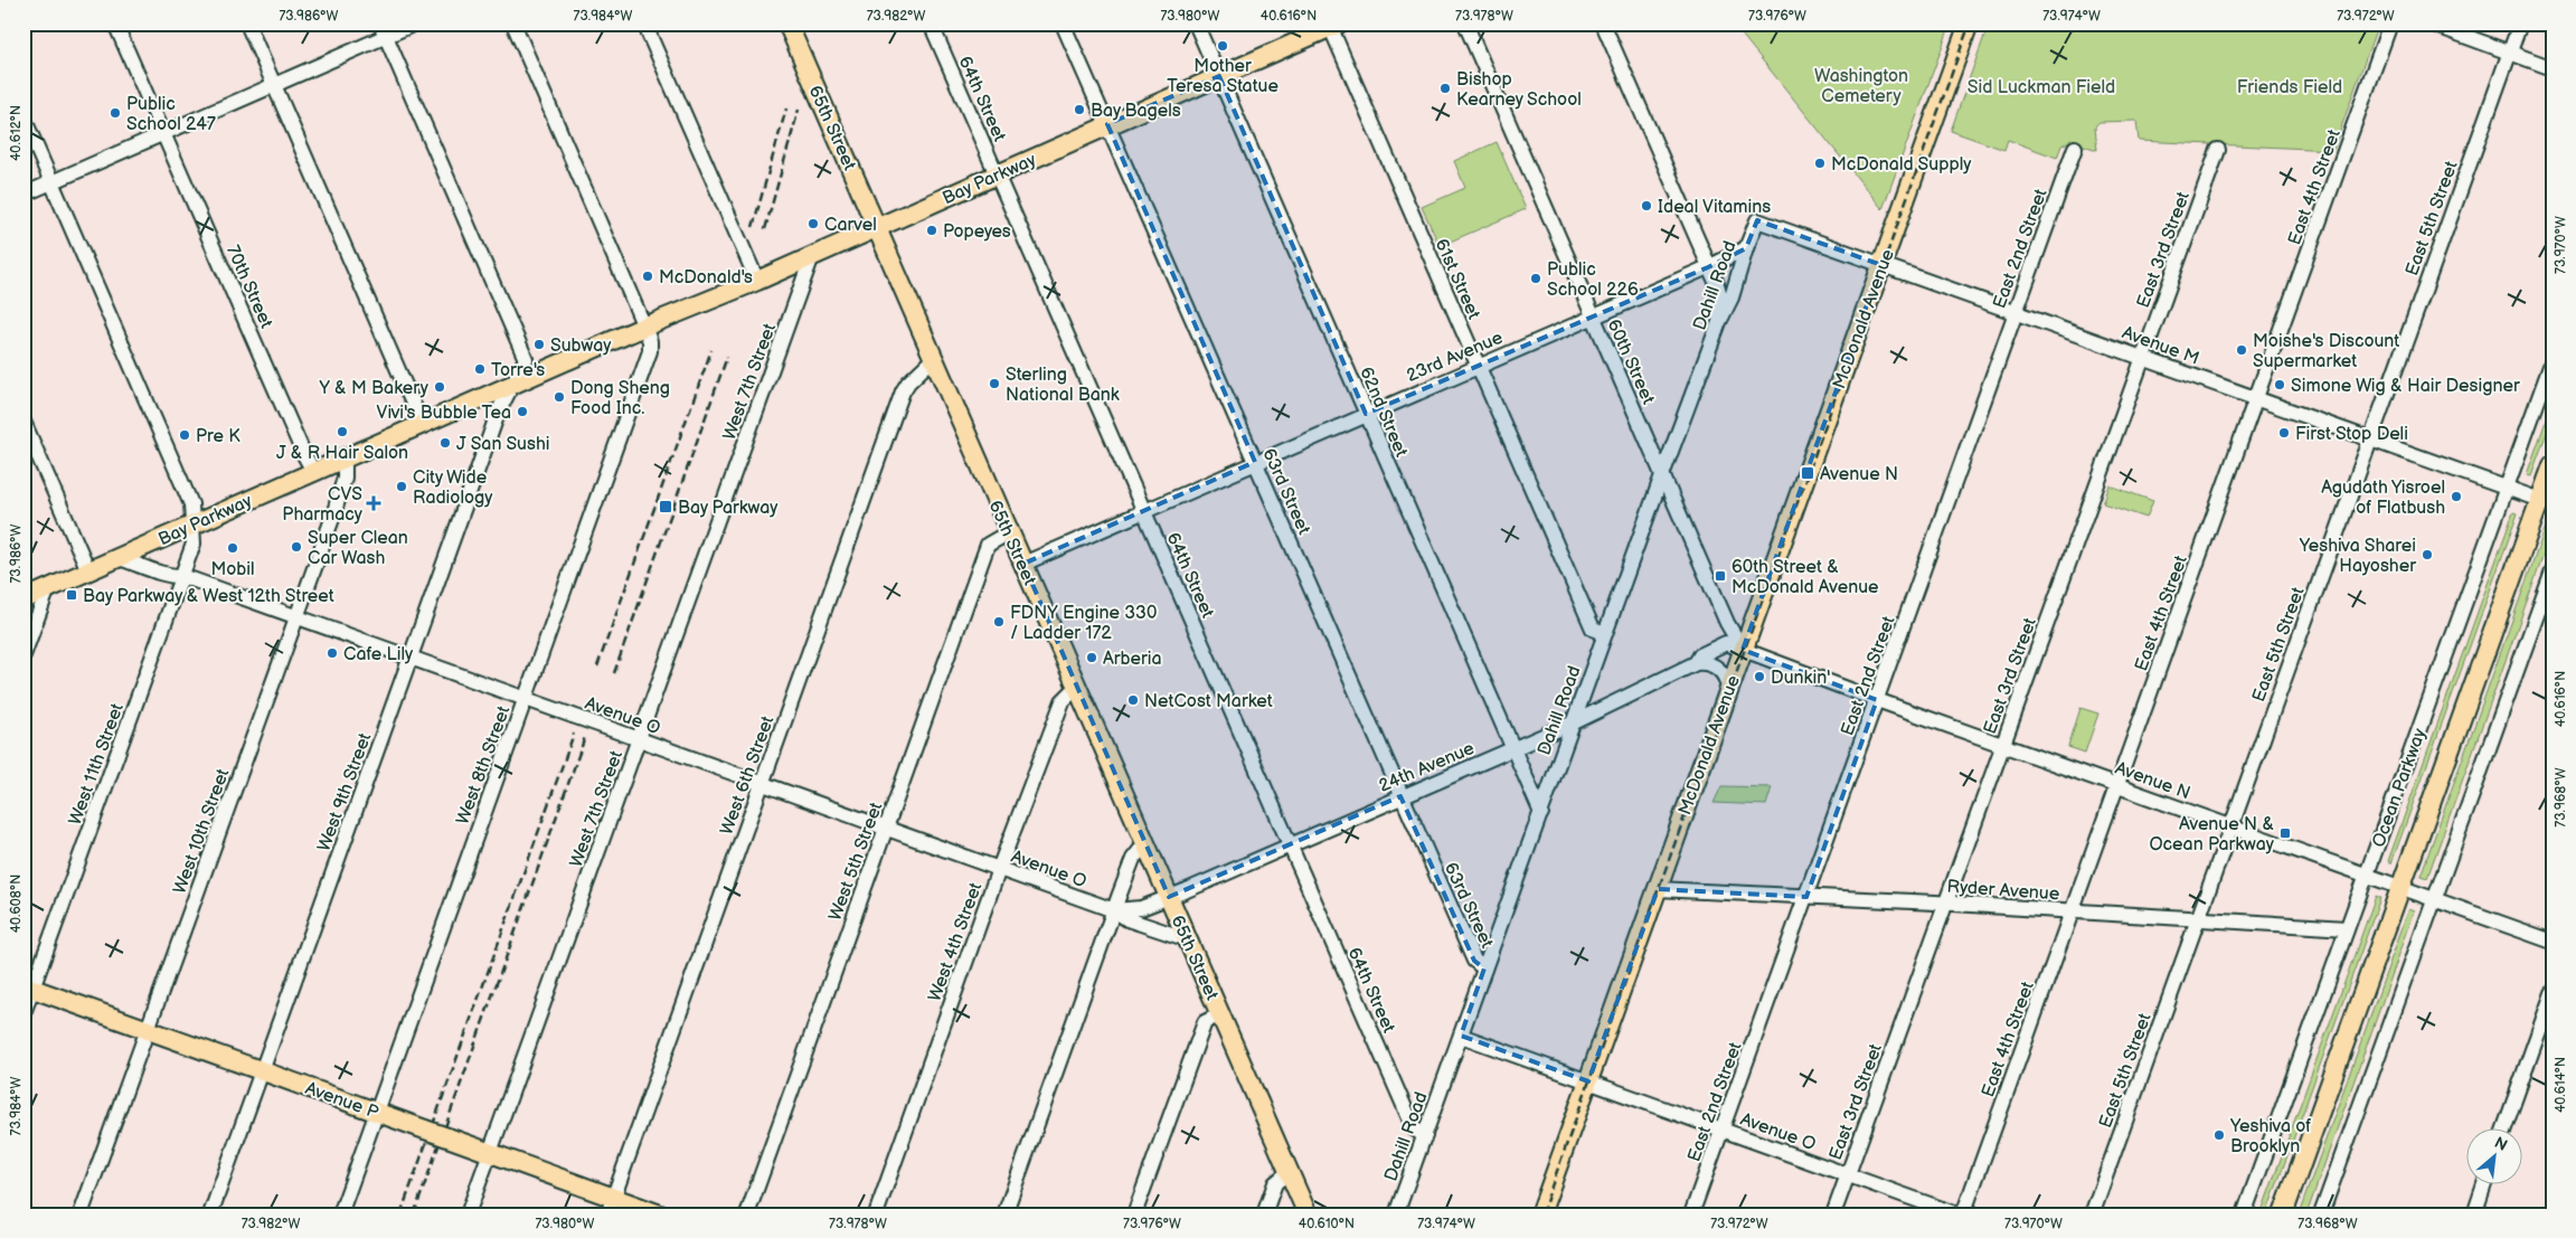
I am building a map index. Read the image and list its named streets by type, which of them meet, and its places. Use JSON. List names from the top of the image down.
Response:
{
  "streets": {
    "main road": [
      "65th Street",
      "Bay Parkway",
      "McDonald Avenue",
      "Ocean Parkway",
      "Avenue P"
    ],
    "street": [
      "64th Street",
      "East 4th Street",
      "East 5th Street",
      "East 2nd Street",
      "East 3rd Street",
      "61st Street",
      "Dahill Road",
      "70th Street",
      "Avenue M",
      "23rd Avenue",
      "60th Street",
      "West 7th Street",
      "62nd Street",
      "63rd Street",
      "Avenue O",
      "West 11th Street",
      "West 8th Street",
      "24th Avenue",
      "West 6th Street",
      "Avenue N",
      "West 9th Street",
      "West 10th Street",
      "West 5th Street",
      "Ryder Avenue",
      "West 4th Street"
    ]
  },
  "crossings": [
    ["64th Street", "Bay Parkway"],
    ["64th Street", "Dahill Road"],
    ["64th Street", "23rd Avenue"],
    ["64th Street", "24th Avenue"],
    ["65th Street", "Bay Parkway"],
    ["65th Street", "23rd Avenue"],
    ["65th Street", "Avenue O"],
    ["65th Street", "24th Avenue"],
    ["65th Street", "West 6th Street"],
    ["65th Street", "West 5th Street"],
    ["65th Street", "West 4th Street"],
    ["Bay Parkway", "61st Street"],
    ["Bay Parkway", "70th Street"],
    ["Bay Parkway", "West 7th Street"],
    ["Bay Parkway", "62nd Street"],
    ["Bay Parkway", "63rd Street"],
    ["Bay Parkway", "Avenue O"],
    ["Bay Parkway", "West 11th Street"],
    ["Bay Parkway", "West 8th Street"],
    ["Bay Parkway", "West 9th Street"],
    ["Bay Parkway", "West 10th Street"],
    ["East 4th Street", "Avenue M"],
    ["East 4th Street", "Avenue N"],
    ["East 4th Street", "Ryder Avenue"],
    ["East 5th Street", "Avenue M"],
    ["East 5th Street", "Avenue N"],
    ["East 5th Street", "Ryder Avenue"],
    ["East 2nd Street", "Avenue M"],
    ["East 2nd Street", "Avenue O"],
    ["East 2nd Street", "Avenue N"],
    ["East 2nd Street", "Ryder Avenue"],
    ["East 3rd Street", "Avenue M"],
    ["East 3rd Street", "Avenue O"],
    ["East 3rd Street", "Avenue N"],
    ["East 3rd Street", "Ryder Avenue"],
    ["61st Street", "Dahill Road"],
    ["61st Street", "23rd Avenue"],
    ["Dahill Road", "Avenue M"],
    ["Dahill Road", "23rd Avenue"],
    ["Dahill Road", "60th Street"],
    ["Dahill Road", "62nd Street"],
    ["Dahill Road", "63rd Street"],
    ["Dahill Road", "Avenue O"],
    ["Dahill Road", "24th Avenue"],
    ["McDonald Avenue", "Avenue M"],
    ["McDonald Avenue", "60th Street"],
    ["McDonald Avenue", "Avenue O"],
    ["McDonald Avenue", "24th Avenue"],
    ["McDonald Avenue", "Avenue N"],
    ["McDonald Avenue", "Ryder Avenue"],
    ["Avenue M", "Ocean Parkway"],
    ["23rd Avenue", "60th Street"],
    ["23rd Avenue", "62nd Street"],
    ["23rd Avenue", "63rd Street"],
    ["60th Street", "24th Avenue"],
    ["60th Street", "Avenue N"],
    ["West 7th Street", "Avenue O"],
    ["West 7th Street", "Avenue P"],
    ["62nd Street", "24th Avenue"],
    ["63rd Street", "24th Avenue"],
    ["Avenue O", "West 11th Street"],
    ["Avenue O", "West 8th Street"],
    ["Avenue O", "24th Avenue"],
    ["Avenue O", "West 6th Street"],
    ["Avenue O", "West 9th Street"],
    ["Avenue O", "West 10th Street"],
    ["Avenue O", "West 5th Street"],
    ["Avenue O", "West 4th Street"],
    ["West 11th Street", "Avenue P"],
    ["West 8th Street", "Avenue P"],
    ["24th Avenue", "Avenue N"],
    ["West 6th Street", "Avenue P"],
    ["Avenue N", "Ocean Parkway"],
    ["Ocean Parkway", "Ryder Avenue"],
    ["West 9th Street", "Avenue P"],
    ["West 10th Street", "Avenue P"]
  ],
  "parks": ["Washington Cemetery", "Sid Luckman Field", "Friends Field"],
  "places": {
    "other": [
      "Mother Teresa Statue",
      "Bishop Kearney School",
      "Bay Bagels",
      "Public School 247",
      "McDonald Supply",
      "Ideal Vitamins",
      "Carvel",
      "Popeyes",
      "McDonald's",
      "Public School 226",
      "Subway",
      "Moishe's Discount Supermarket",
      "Torre's",
      "Sterling National Bank",
      "Simone Wig & Hair Designer",
      "Y & M Bakery",
      "Dong Sheng Food Inc.",
      "Vivi's Bubble Tea",
      "J & R Hair Salon",
      "First Stop Deli",
      "Pre K",
      "J San Sushi",
      "City Wide Radiology",
      "Agudath Yisroel of Flatbush",
      "Super Clean Car Wash",
      "Mobil",
      "Yeshiva Sharei Hayosher",
      "FDNY Engine 330 / Ladder 172",
      "Cafe Lily",
      "Arberia",
      "Dunkin'",
      "NetCost Market",
      "Yeshiva of Brooklyn"
    ],
    "transit": [
      "Avenue N",
      "Bay Parkway",
      "60th Street & McDonald Avenue",
      "Bay Parkway & West 12th Street",
      "Avenue N & Ocean Parkway"
    ],
    "health": ["CVS Pharmacy"]
  },
  "north": "top right",
  "coordinates": [
    "73.986°W",
    "73.984°W",
    "73.982°W",
    "73.980°W",
    "40.616°N",
    "73.978°W",
    "73.976°W",
    "73.974°W",
    "73.972°W",
    "40.612°N",
    "73.970°W",
    "73.968°W",
    "40.608°N",
    "40.614°N",
    "40.610°N"
  ]
}
